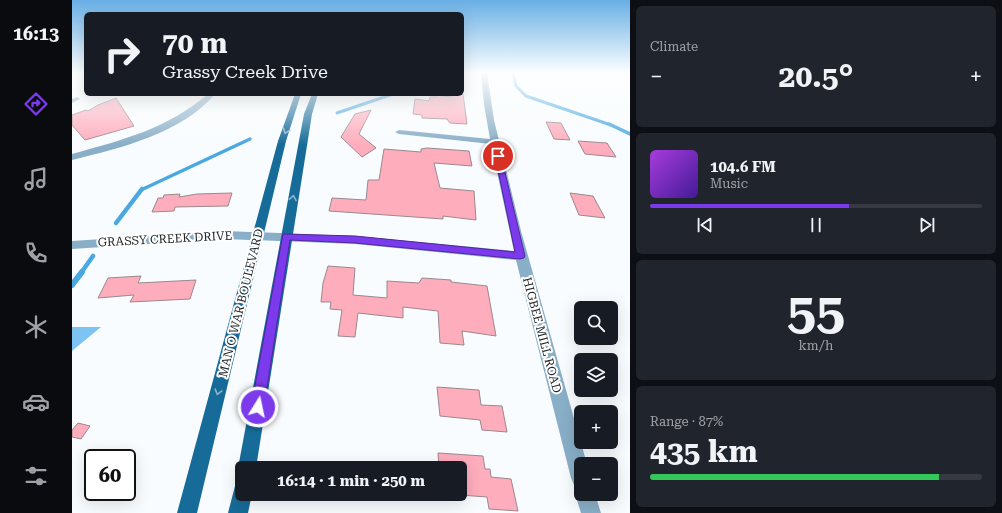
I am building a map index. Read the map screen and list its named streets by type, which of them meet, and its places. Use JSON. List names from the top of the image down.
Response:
{
  "streets": {
    "main road": ["MAN O WAR BOULEVARD"],
    "street": ["GRASSY CREEK DRIVE", "HIGBEE MILL ROAD"]
  },
  "crossings": [
    ["GRASSY CREEK DRIVE", "MAN O WAR BOULEVARD"],
    ["GRASSY CREEK DRIVE", "HIGBEE MILL ROAD"]
  ],
  "page": {
    "tabs": "16:13",
    "tile": [
      "Climate",
      ["55", "km/h"],
      ["Range · 87%", "435 km"]
    ],
    "turn": ["70 m", "Grassy Creek Drive"],
    "heat": ["−", "20.5°", "+"],
    "song": ["104.6 FM", "Music"],
    "map_buttons": ["+", "−"],
    "limit": "60",
    "trip": "16:14 · 1 min · 250 m"
  }
}
